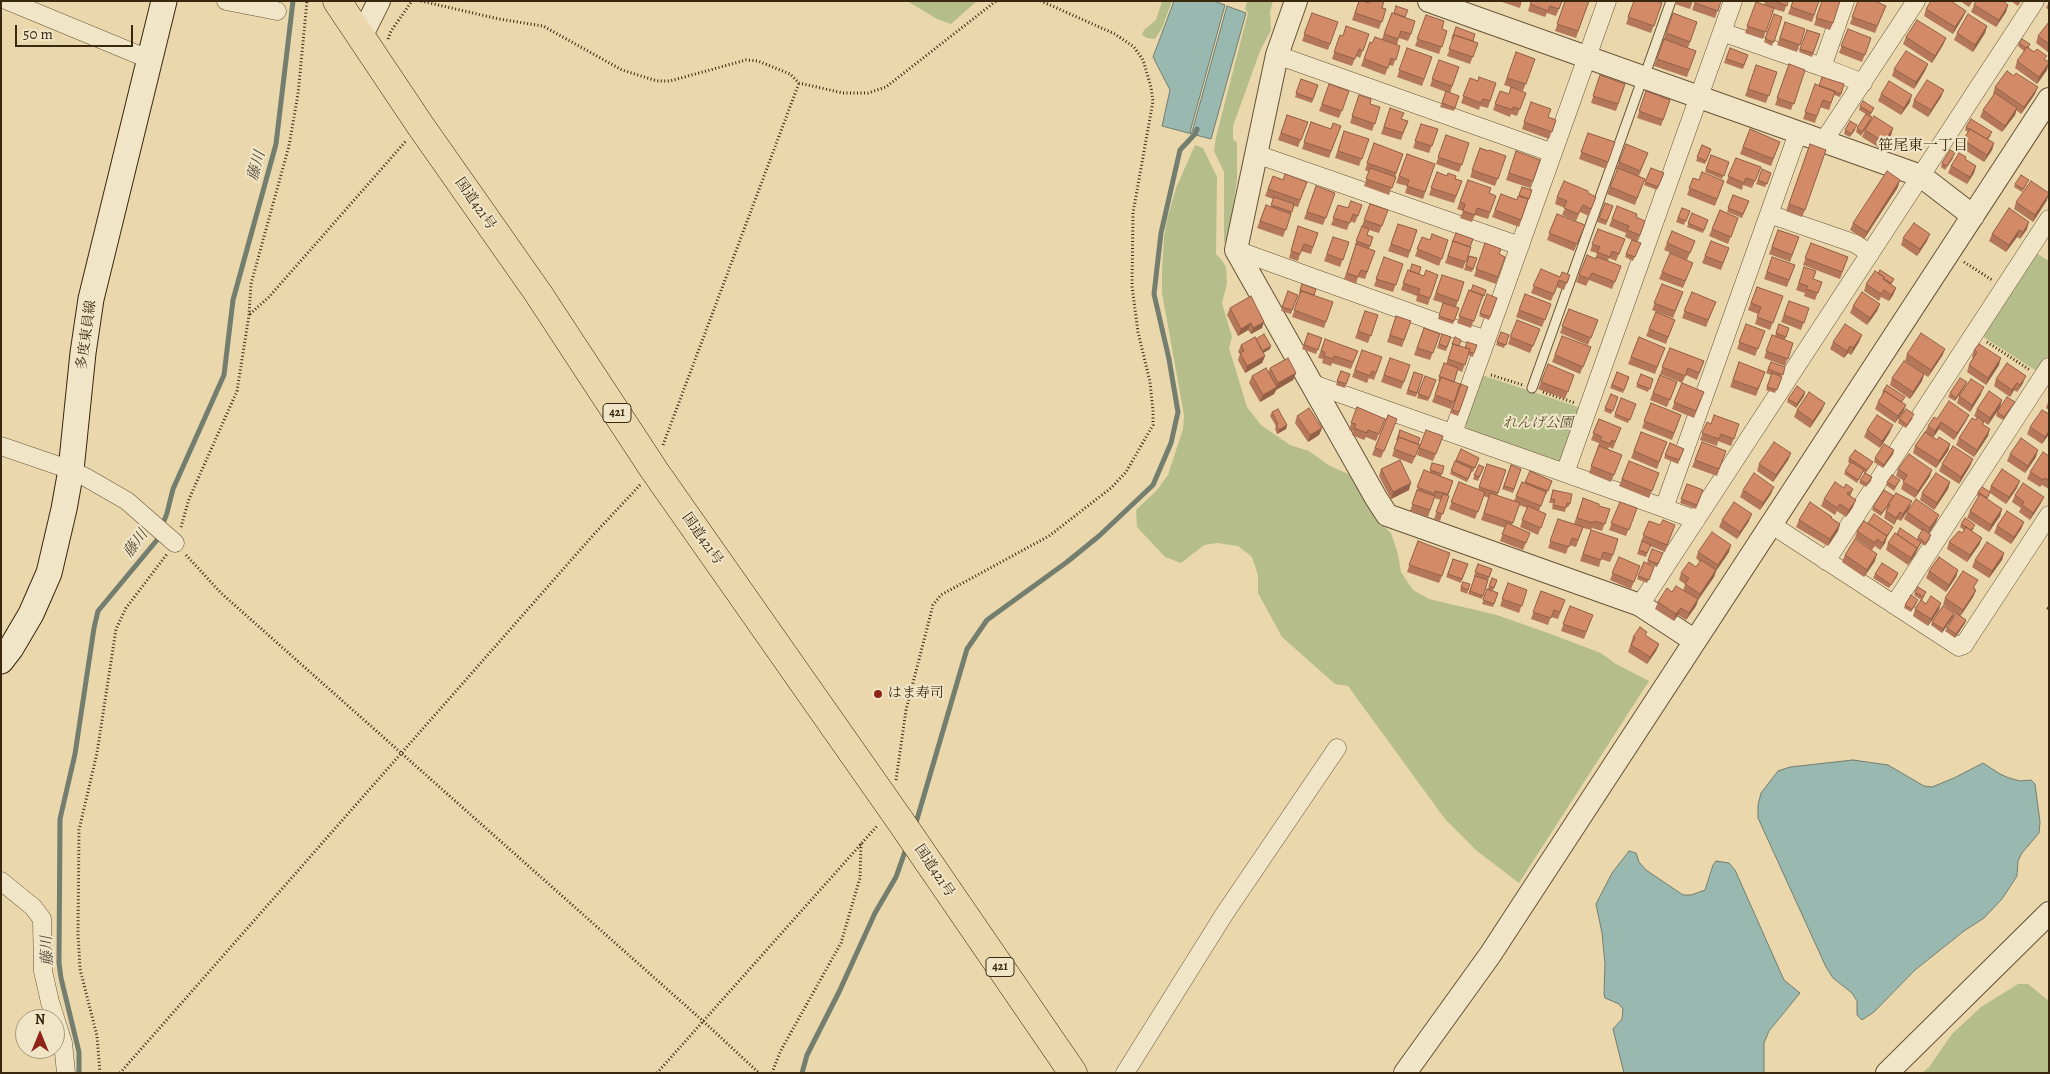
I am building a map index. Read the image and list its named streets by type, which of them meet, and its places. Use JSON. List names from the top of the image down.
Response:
{
  "streets": {
    "highway": ["国道421号", "421"],
    "main road": ["多度東員線"]
  },
  "districts": ["笹尾東一丁目"],
  "water": ["藤川"],
  "parks": ["れんげ公園"],
  "places": ["はま寿司"],
  "scale_bar": "50 m",
  "north": "top"
}
